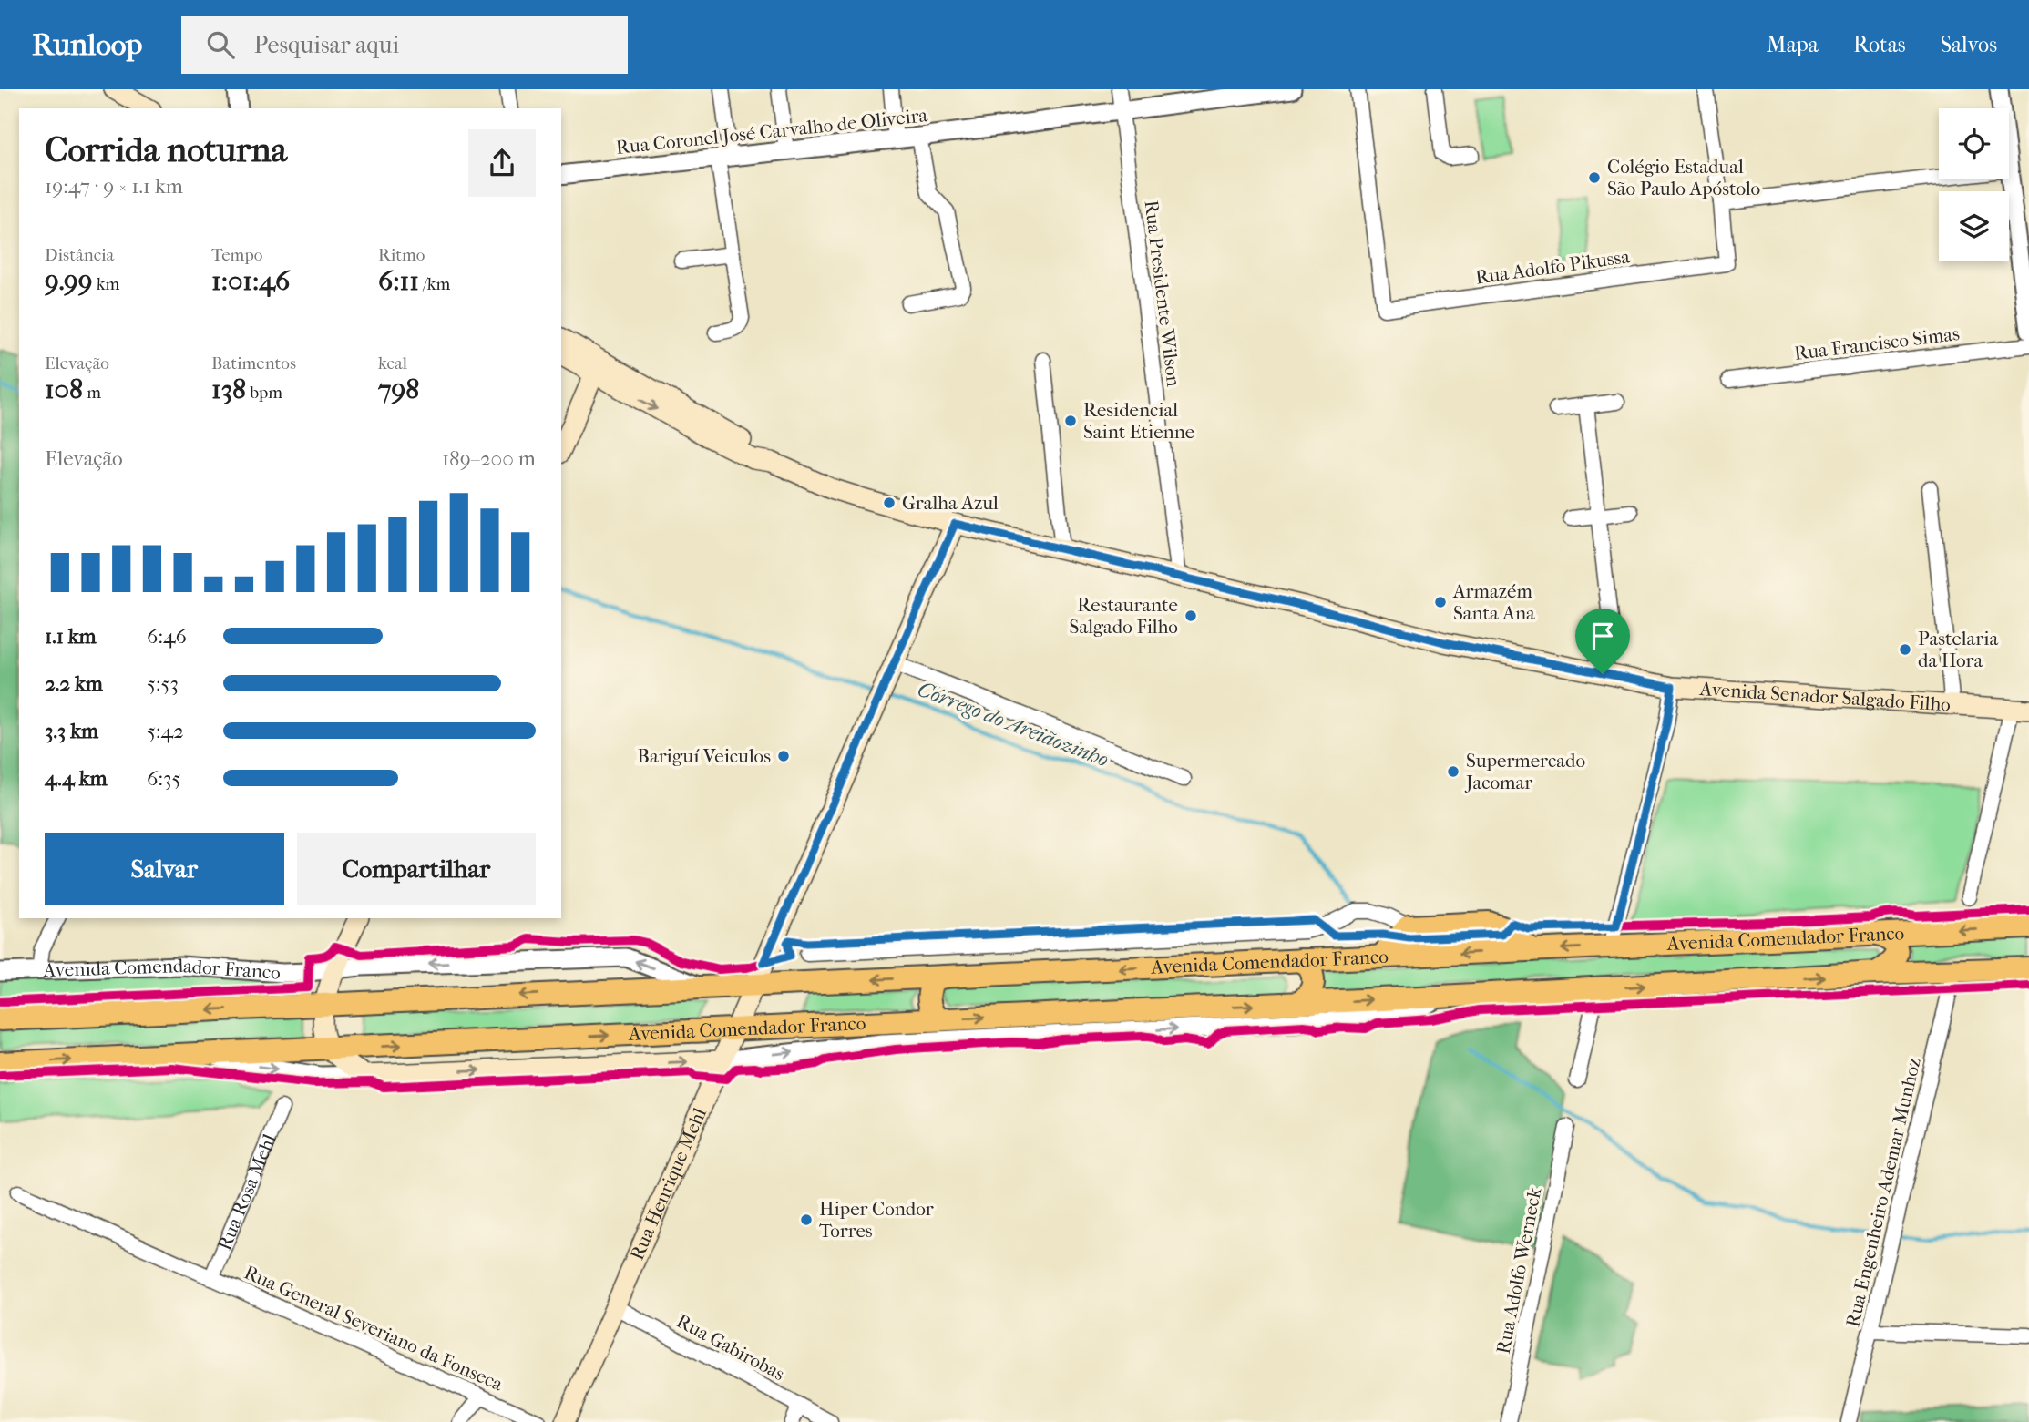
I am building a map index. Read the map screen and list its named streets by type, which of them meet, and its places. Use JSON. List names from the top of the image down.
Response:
{
  "streets": {
    "highway": ["Avenida Comendador Franco"],
    "main road": ["Avenida Senador Salgado Filho", "Rua Henrique Mehl"],
    "street": [
      "Rua Coronel José Carvalho de Oliveira",
      "Rua Adolfo Pikussa",
      "Rua Presidente Wilson",
      "Rua Francisco Simas",
      "Rua Engenheiro Ademar Munhoz",
      "Rua Rosa Mehl",
      "Rua Adolfo Werneck",
      "Rua General Severiano da Fonseca",
      "Rua Gabirobas"
    ]
  },
  "crossings": [
    ["Rua Coronel José Carvalho de Oliveira", "Rua Presidente Wilson"],
    ["Rua Presidente Wilson", "Avenida Senador Salgado Filho"],
    ["Avenida Senador Salgado Filho", "Rua Henrique Mehl"],
    ["Avenida Comendador Franco", "Rua Henrique Mehl"],
    ["Avenida Comendador Franco", "Rua Engenheiro Ademar Munhoz"],
    ["Rua Henrique Mehl", "Rua Gabirobas"],
    ["Rua Rosa Mehl", "Rua General Severiano da Fonseca"]
  ],
  "water": ["Córrego do Areiãozinho"],
  "places": [
    "Colégio Estadual São Paulo Apóstolo",
    "Residencial Saint Etienne",
    "Gralha Azul",
    "Armazém Santa Ana",
    "Restaurante Salgado Filho",
    "Pastelaria da Hora",
    "Bariguí Veiculos",
    "Supermercado Jacomar",
    "Hiper Condor Torres"
  ],
  "page": {
    "header": "Runloop",
    "search": "Pesquisar aqui",
    "nav": ["Mapa", "Rotas", "Salvos"],
    "heading": ["Corrida noturna", "19:47 · 9 × 1.1 km"],
    "stats": [
      ["Distância", "9.99 km"],
      ["Tempo", "1:01:46"],
      ["Ritmo", "6:11 /km"],
      ["Elevação", "108 m"],
      ["Batimentos", "138 bpm"],
      ["kcal", "798"]
    ],
    "chart": ["Elevação", "189–200 m"],
    "list": [
      {
        "name": "1.1 km",
        "note": "6:46"
      },
      {
        "name": "2.2 km",
        "note": "5:53"
      },
      {
        "name": "3.3 km",
        "note": "5:42"
      },
      {
        "name": "4.4 km",
        "note": "6:35"
      }
    ],
    "buttons": ["Salvar", "Compartilhar"]
  }
}
